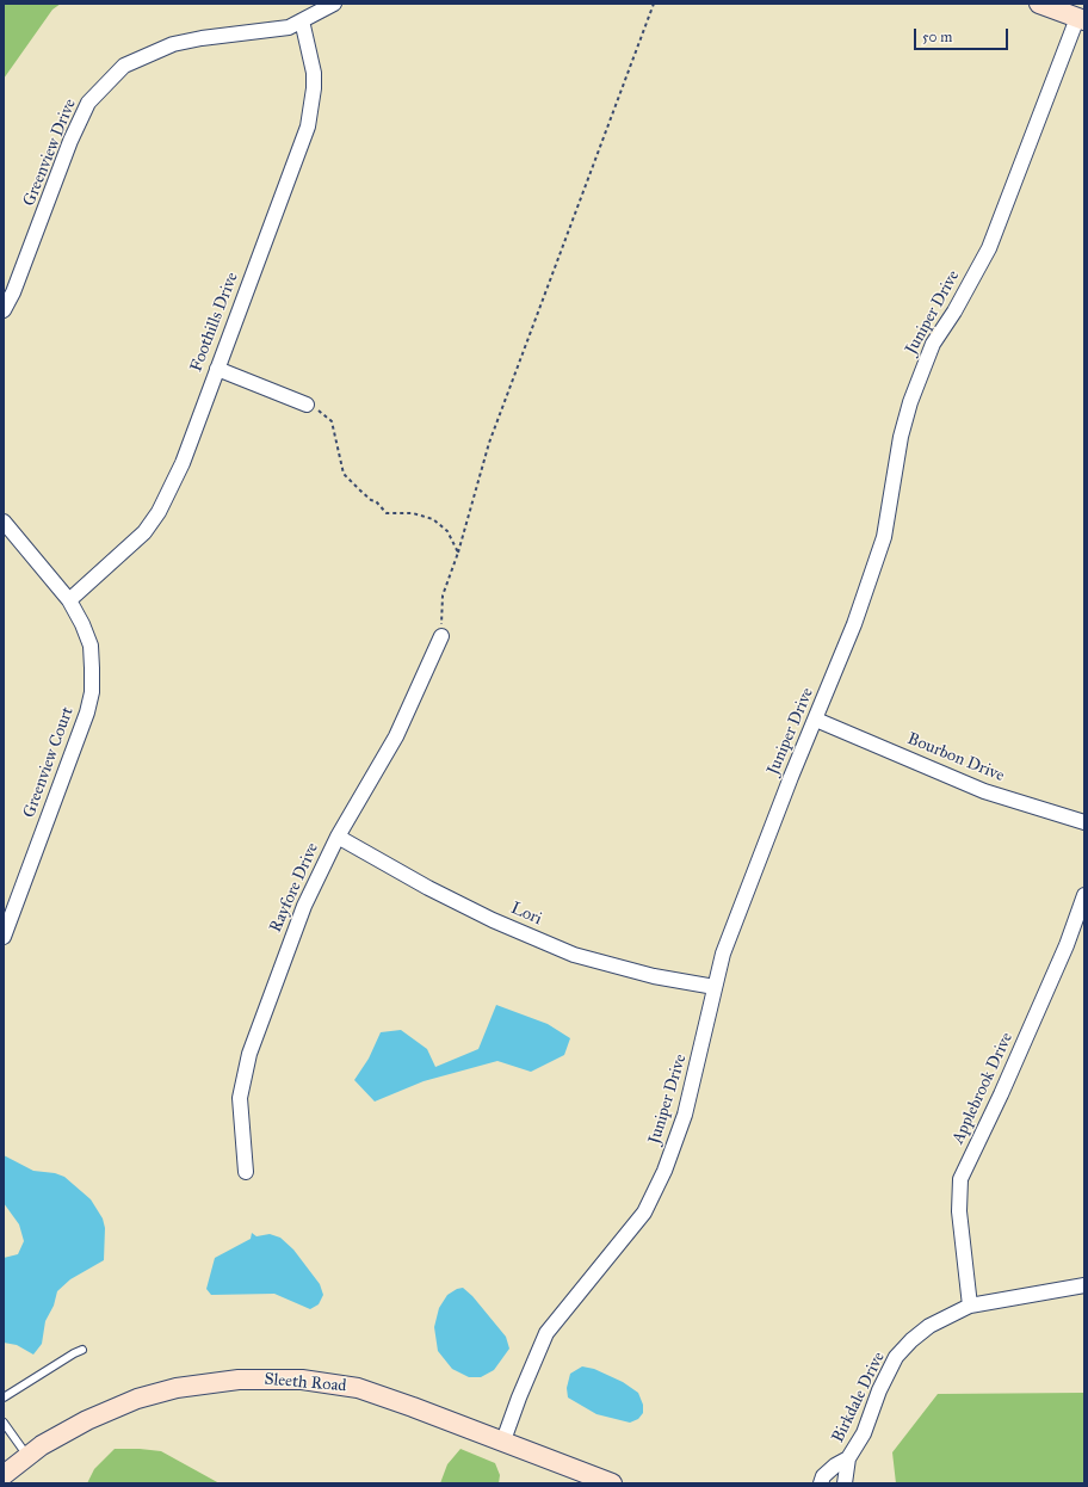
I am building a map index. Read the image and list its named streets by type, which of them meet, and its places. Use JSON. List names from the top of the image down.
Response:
{
  "streets": {
    "street": [
      "Greenview Drive",
      "Juniper Drive",
      "Foothills Drive",
      "Bourbon Drive",
      "Greenview Court",
      "Rayfore Drive",
      "Lori",
      "Applebrook Drive",
      "Sleeth Road",
      "Birkdale Drive"
    ]
  },
  "crossings": [
    ["Greenview Drive", "Foothills Drive"],
    ["Juniper Drive", "Bourbon Drive"],
    ["Juniper Drive", "Lori"],
    ["Juniper Drive", "Sleeth Road"],
    ["Foothills Drive", "Greenview Court"],
    ["Rayfore Drive", "Lori"],
    ["Applebrook Drive", "Birkdale Drive"]
  ],
  "scale_bar": "50 m"
}
